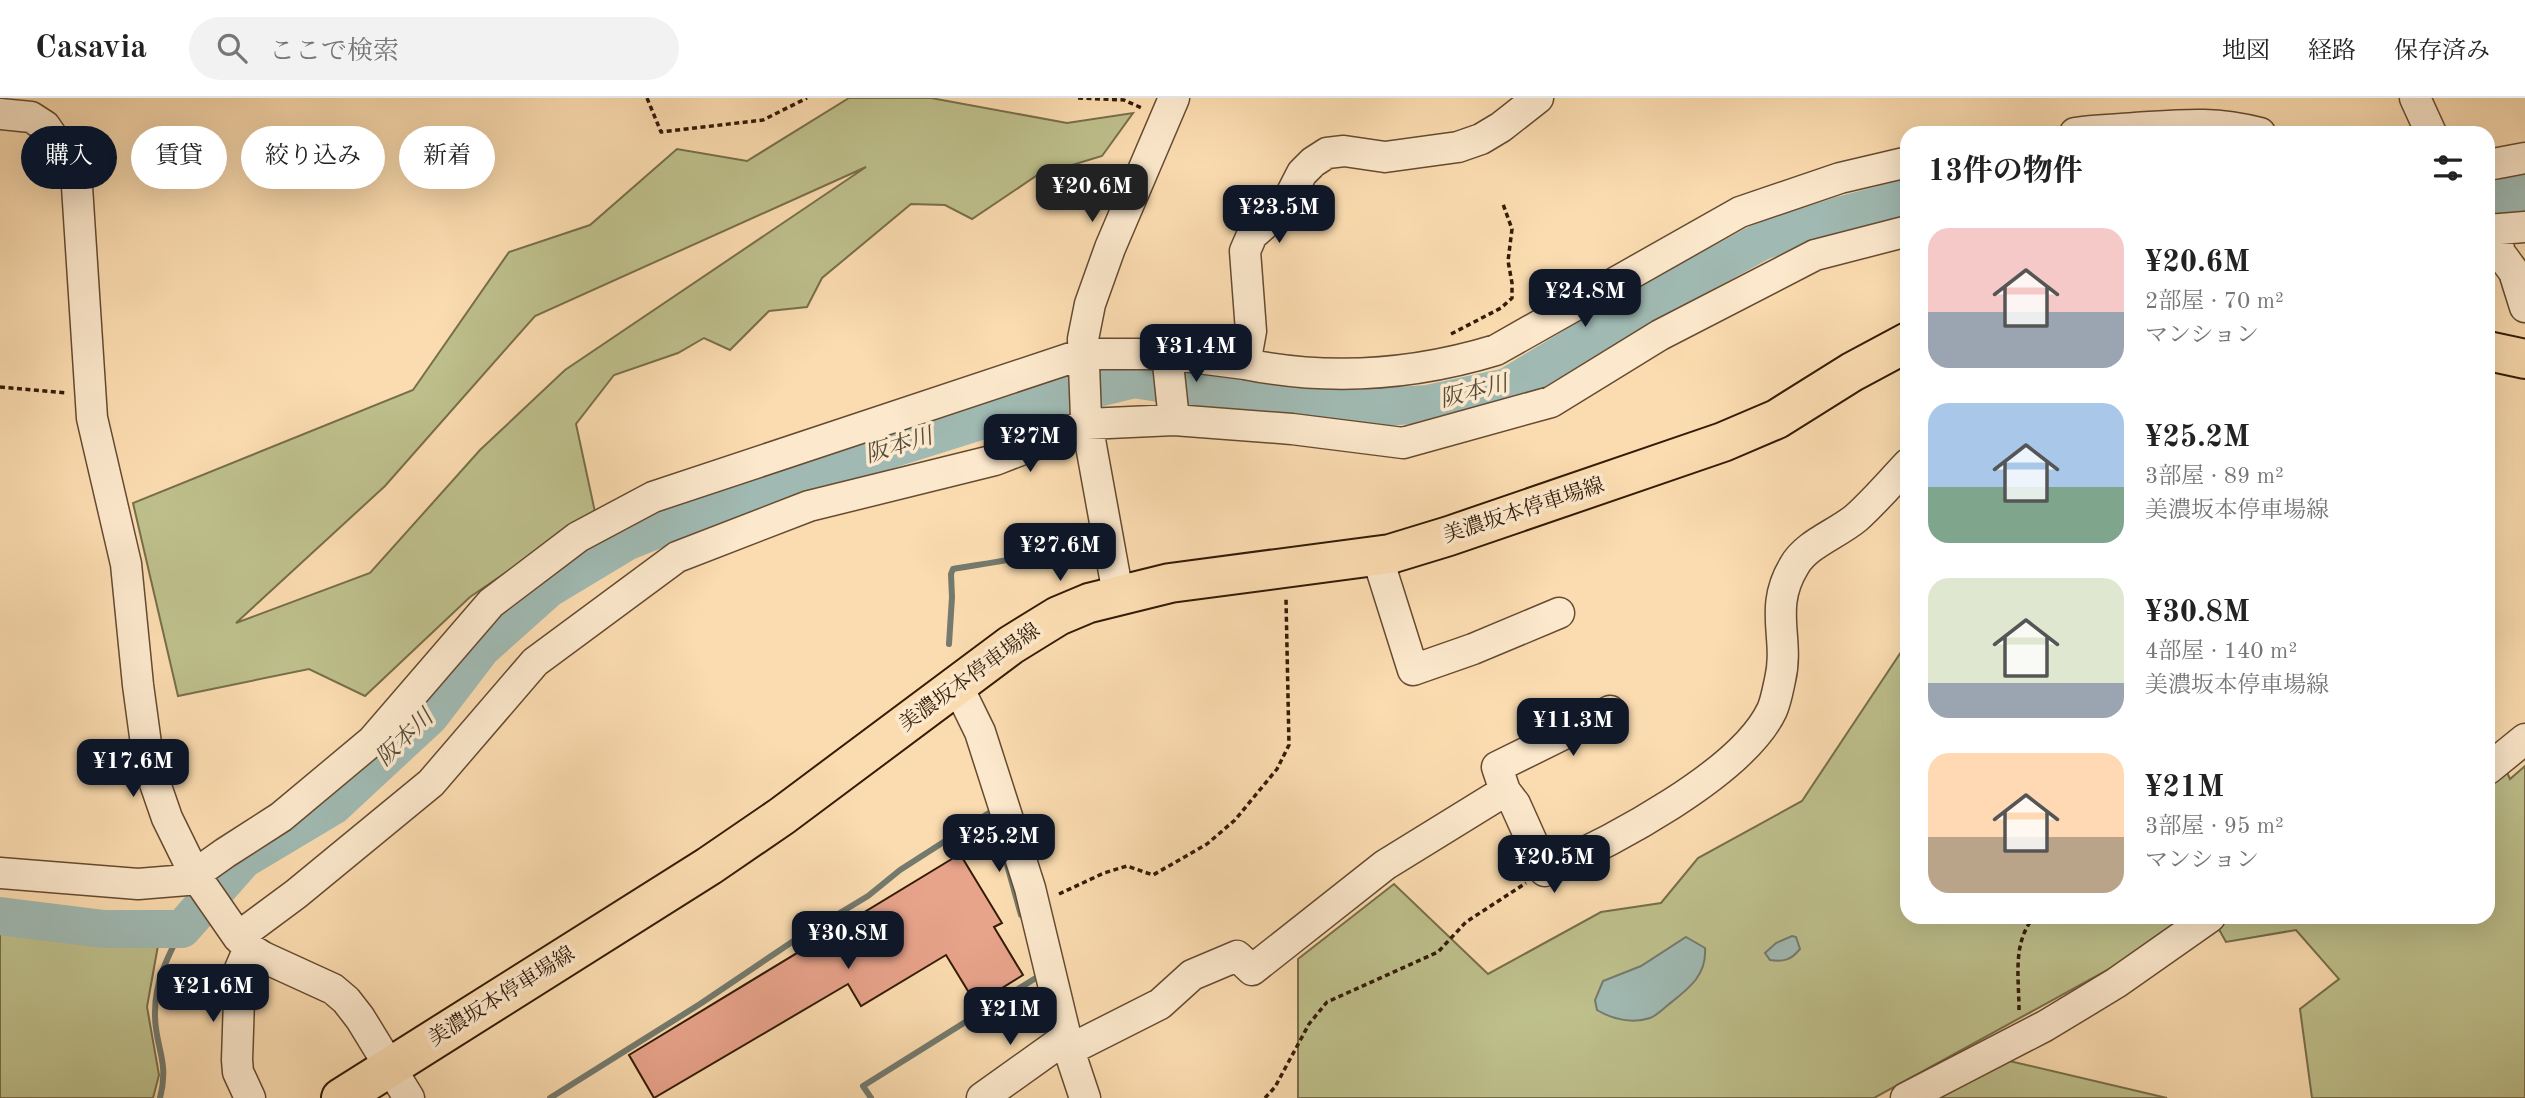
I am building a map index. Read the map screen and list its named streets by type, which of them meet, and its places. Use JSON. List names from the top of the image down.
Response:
{
  "streets": {
    "main road": ["美濃坂本停車場線"]
  },
  "water": ["阪本川"],
  "page": {
    "header": "Casavia",
    "search": "ここで検索",
    "nav": ["地図", "経路", "保存済み"],
    "chip": [
      "購入",
      "賃貸",
      "絞り込み",
      "新着"
    ],
    "heading": "13件の物件",
    "price": [
      "¥20.6M",
      "¥23.5M",
      "¥24.8M",
      "¥31.4M",
      "¥27M",
      "¥27.6M",
      "¥11.3M",
      "¥17.6M",
      "¥25.2M",
      "¥20.5M",
      "¥30.8M",
      "¥21.6M",
      "¥21M"
    ],
    "list": [
      {
        "name": "¥20.6M",
        "note": "2部屋 · 70 m² · マンション"
      },
      {
        "name": "¥25.2M",
        "note": "3部屋 · 89 m² · 美濃坂本停車場線"
      },
      {
        "name": "¥30.8M",
        "note": "4部屋 · 140 m² · 美濃坂本停車場線"
      },
      {
        "name": "¥21M",
        "note": "3部屋 · 95 m² · マンション"
      }
    ]
  }
}
